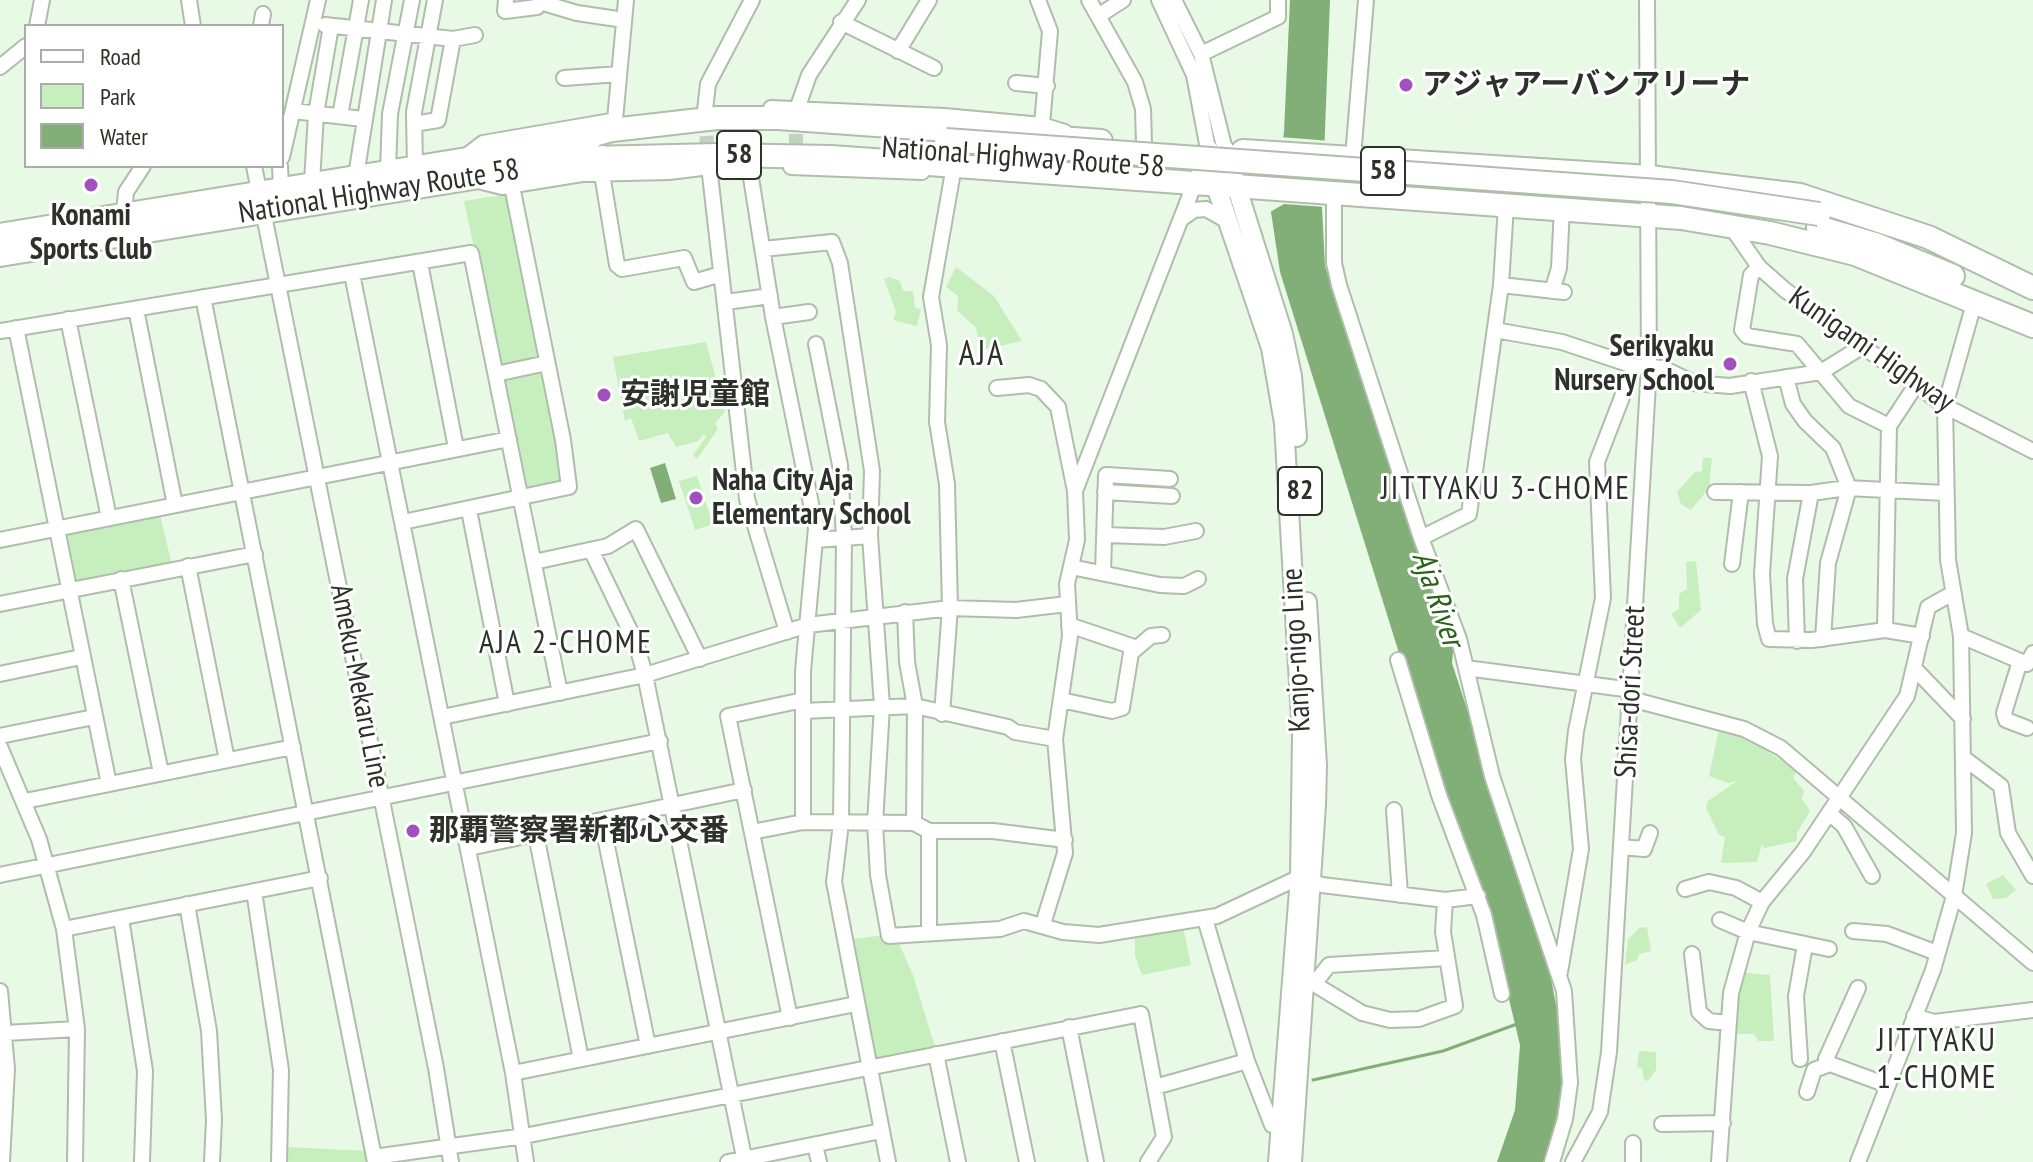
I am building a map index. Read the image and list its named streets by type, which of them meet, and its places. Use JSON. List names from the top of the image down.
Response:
{
  "streets": {
    "highway": ["58", "National Highway Route 58"],
    "main road": ["82", "Kanjo-nigo Line"],
    "street": ["Kunigami Highway", "Ameku-Mekaru Line", "Shisa-dori Street"]
  },
  "crossings": [
    ["58", "National Highway Route 58"],
    ["58", "Kunigami Highway"],
    ["58", "Kanjo-nigo Line"],
    ["58", "Shisa-dori Street"],
    ["National Highway Route 58", "Ameku-Mekaru Line"]
  ],
  "districts": [
    "AJA",
    "JITTYAKU 3-CHOME",
    "AJA 2-CHOME",
    "JITTYAKU 1-CHOME"
  ],
  "water": ["Aja River"],
  "places": [
    "アジャアーバンアリーナ",
    "Konami Sports Club",
    "Serikyaku Nursery School",
    "安謝児童館",
    "Naha City Aja Elementary School",
    "那覇警察署新都心交番"
  ],
  "legend": ["Road", "Park", "Water"]
}
